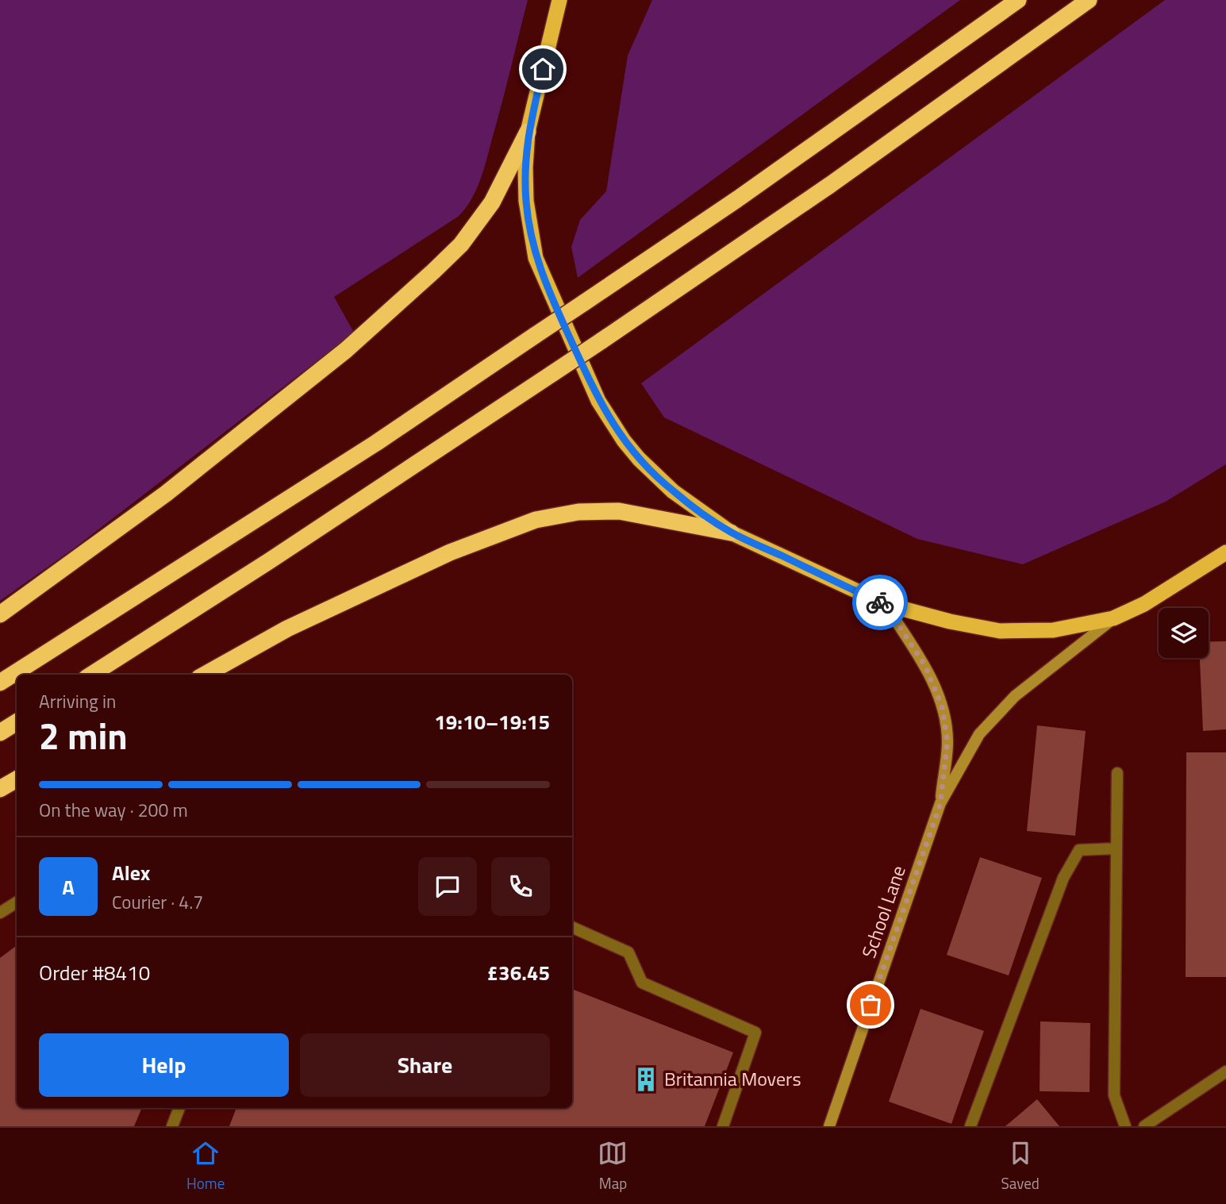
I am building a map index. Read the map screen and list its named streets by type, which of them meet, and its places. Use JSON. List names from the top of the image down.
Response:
{
  "streets": {
    "main road": ["School Lane"]
  },
  "places": {
    "building": ["Britannia Movers"]
  },
  "page": {
    "heading": ["2 min", "Arriving in", "19:10–19:15"],
    "panel": [
      "Alex",
      "Courier · 4.7",
      "Order #8410",
      "£36.45"
    ],
    "bar": "On the way · 200 m",
    "round": "A",
    "buttons": ["Help", "Share"],
    "tabs": ["Home", "Map", "Saved"]
  }
}
